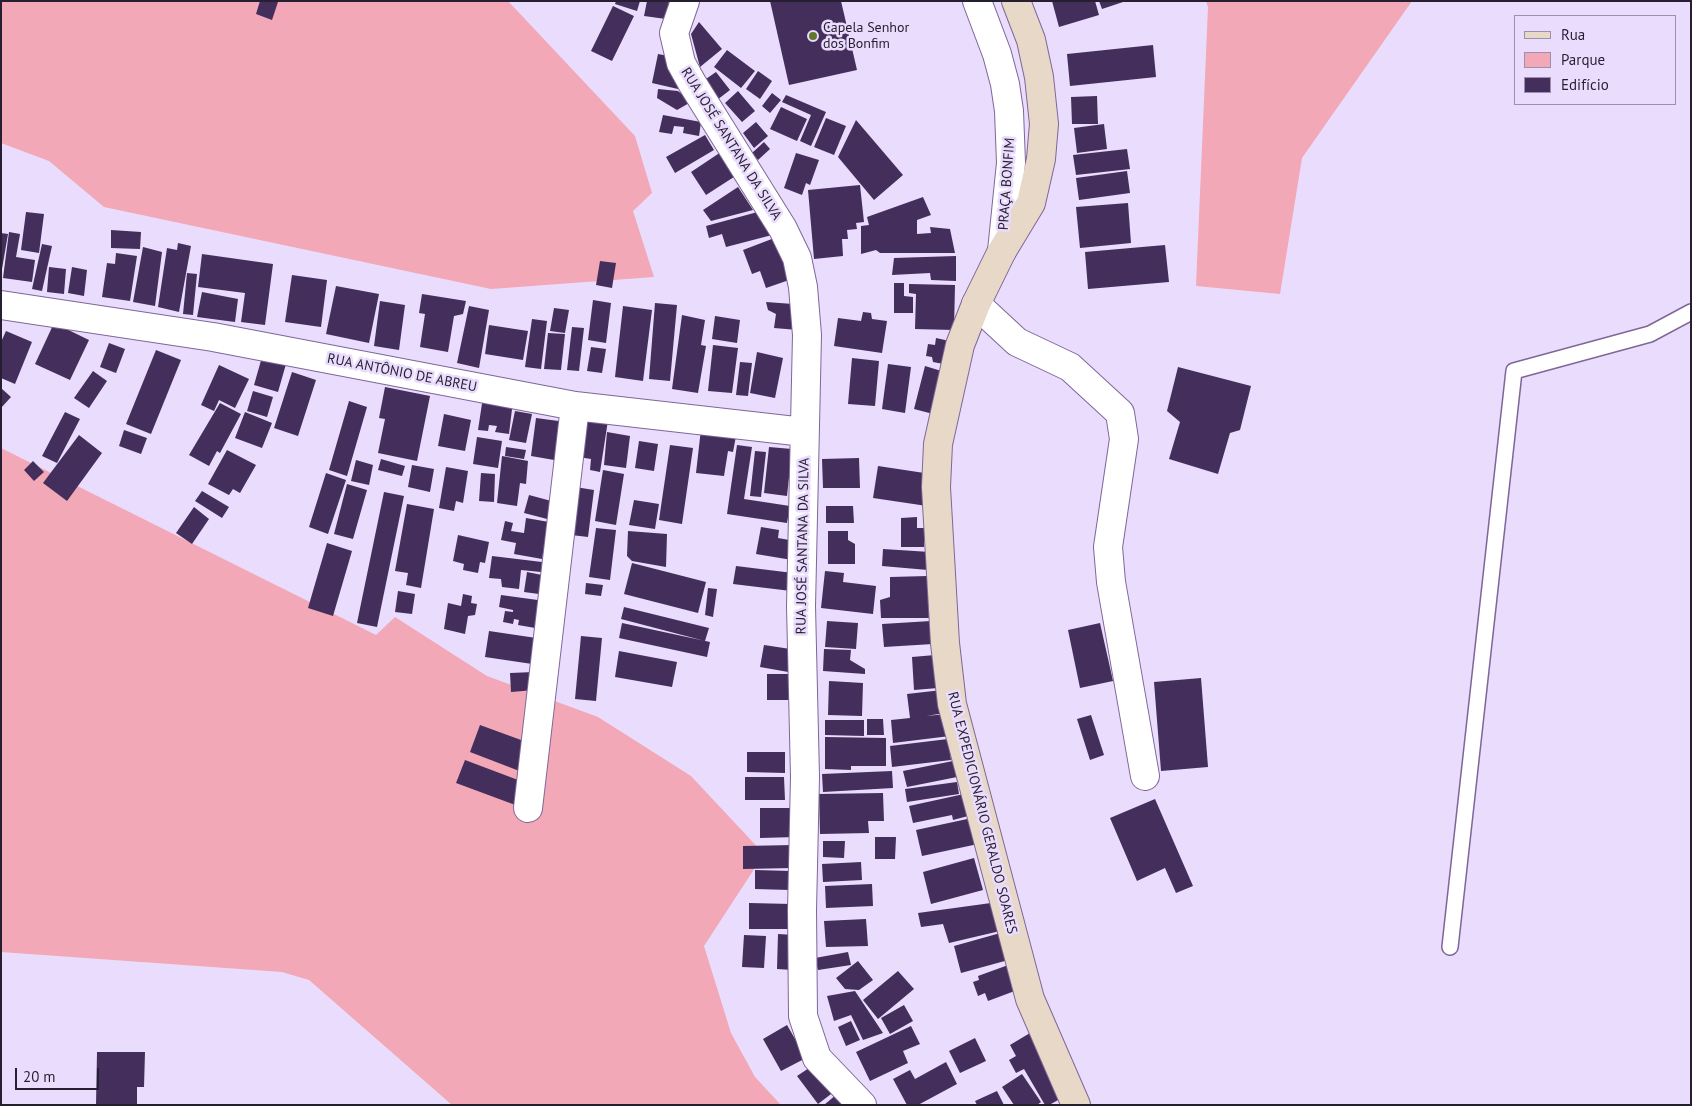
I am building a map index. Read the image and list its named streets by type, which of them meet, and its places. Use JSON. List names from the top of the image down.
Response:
{
  "streets": {
    "main road": ["RUA EXPEDICIONÁRIO GERALDO SOARES"],
    "street": ["RUA JOSÉ SANTANA DA SILVA", "PRAÇA BONFIM", "RUA ANTÔNIO DE ABREU"]
  },
  "crossings": [
    ["RUA JOSÉ SANTANA DA SILVA", "RUA ANTÔNIO DE ABREU"],
    ["PRAÇA BONFIM", "RUA EXPEDICIONÁRIO GERALDO SOARES"]
  ],
  "places": ["Capela Senhor dos Bonfim"],
  "legend": ["Rua", "Parque", "Edifício"],
  "scale_bar": "20 m"
}
